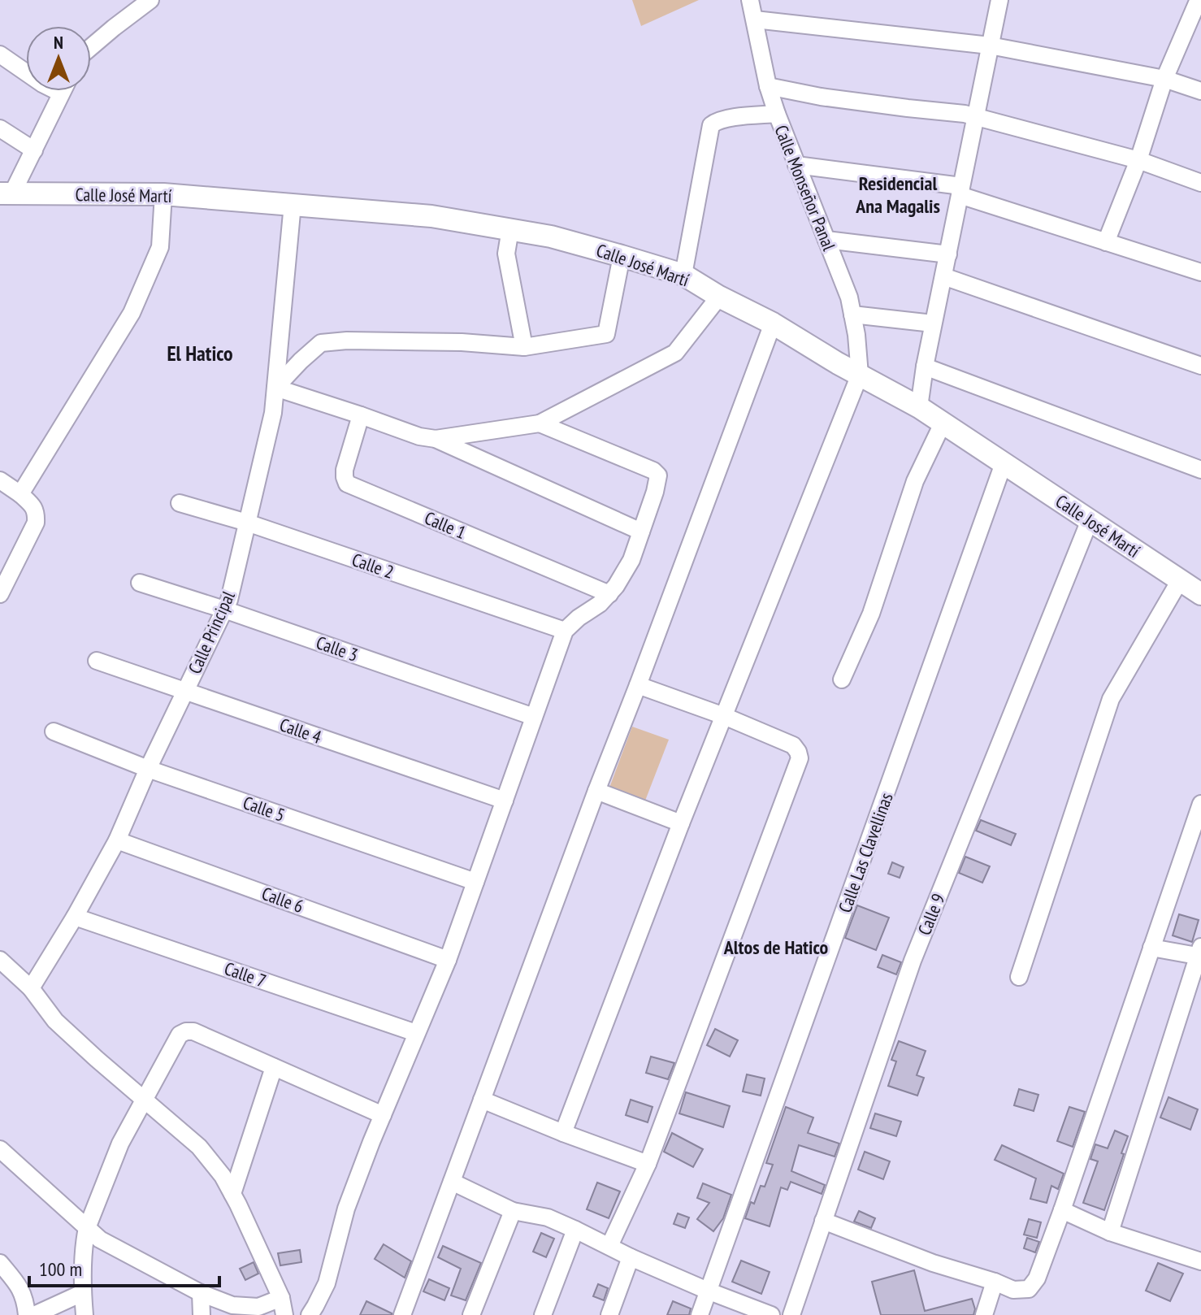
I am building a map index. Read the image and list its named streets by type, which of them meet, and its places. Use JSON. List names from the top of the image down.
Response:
{
  "streets": {
    "main road": ["Calle José Martí"],
    "street": [
      "Calle Monseñor Panal",
      "Calle 1",
      "Calle 2",
      "Calle Principal",
      "Calle 3",
      "Calle 4",
      "Calle 5",
      "Calle Las Clavellinas",
      "Calle 6",
      "Calle 9",
      "Calle 7"
    ]
  },
  "crossings": [
    ["Calle Monseñor Panal", "Calle José Martí"],
    ["Calle José Martí", "Calle Principal"],
    ["Calle José Martí", "Calle Las Clavellinas"],
    ["Calle José Martí", "Calle 9"],
    ["Calle 2", "Calle Principal"],
    ["Calle Principal", "Calle 3"],
    ["Calle Principal", "Calle 4"],
    ["Calle Principal", "Calle 5"],
    ["Calle Principal", "Calle 6"],
    ["Calle Principal", "Calle 7"]
  ],
  "districts": ["Residencial Ana Magalis", "El Hatico", "Altos de Hatico"],
  "scale_bar": "100 m",
  "north": "top"
}
